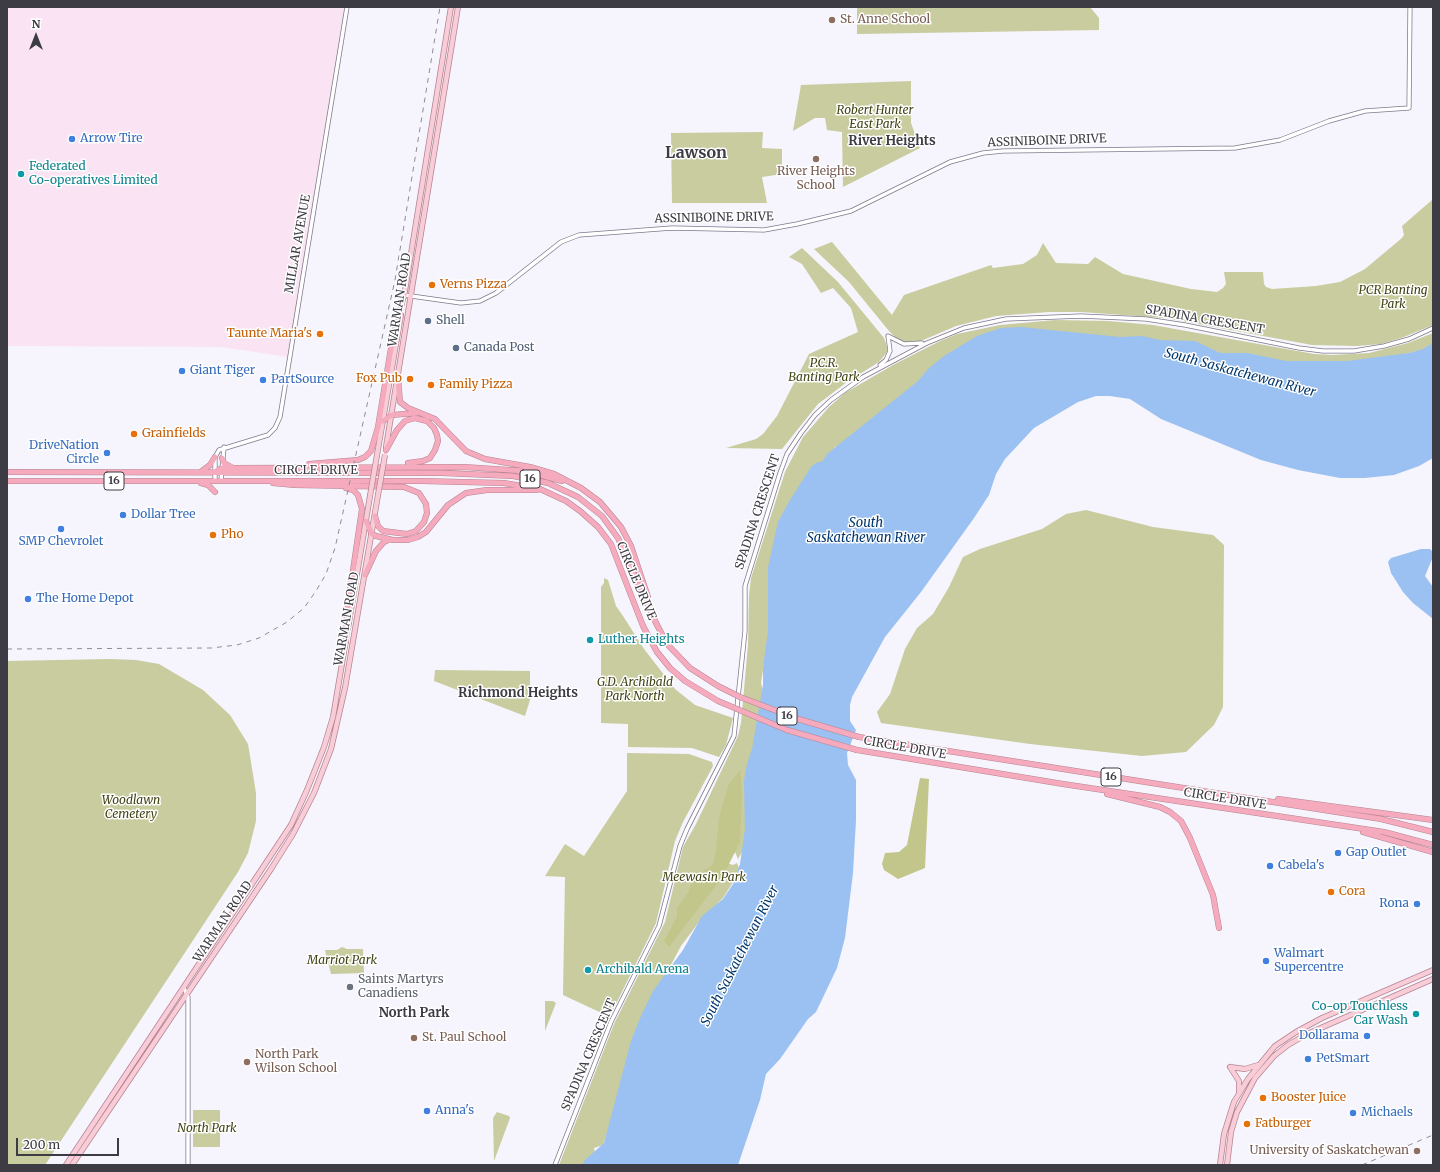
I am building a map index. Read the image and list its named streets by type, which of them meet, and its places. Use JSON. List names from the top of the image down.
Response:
{
  "streets": {
    "highway": ["CIRCLE DRIVE", "16"],
    "main road": ["WARMAN ROAD"],
    "street": ["ASSINIBOINE DRIVE", "MILLAR AVENUE", "SPADINA CRESCENT"]
  },
  "crossings": [
    ["ASSINIBOINE DRIVE", "WARMAN ROAD"]
  ],
  "districts": [
    "River Heights",
    "Lawson",
    "Richmond Heights",
    "North Park"
  ],
  "water": ["South Saskatchewan River"],
  "parks": [
    "Robert Hunter East Park",
    "PCR Banting Park",
    "P.C.R. Banting Park",
    "G.D. Archibald Park North",
    "Woodlawn Cemetery",
    "Meewasin Park",
    "Marriot Park",
    "North Park"
  ],
  "places": [
    "St. Anne School",
    "Arrow Tire",
    "River Heights School",
    "Federated Co-operatives Limited",
    "Verns Pizza",
    "Shell",
    "Taunte Maria's",
    "Canada Post",
    "Giant Tiger",
    "Fox Pub",
    "PartSource",
    "Family Pizza",
    "Grainfields",
    "DriveNation Circle",
    "Dollar Tree",
    "SMP Chevrolet",
    "Pho",
    "The Home Depot",
    "Luther Heights",
    "Gap Outlet",
    "Cabela's",
    "Cora",
    "Rona",
    "Walmart Supercentre",
    "Archibald Arena",
    "Saints Martyrs Canadiens",
    "Co-op Touchless Car Wash",
    "Dollarama",
    "St. Paul School",
    "PetSmart",
    "North Park Wilson School",
    "Booster Juice",
    "Anna's",
    "Michaels",
    "Fatburger",
    "University of Saskatchewan"
  ],
  "scale_bar": "200 m",
  "north": "top"
}
